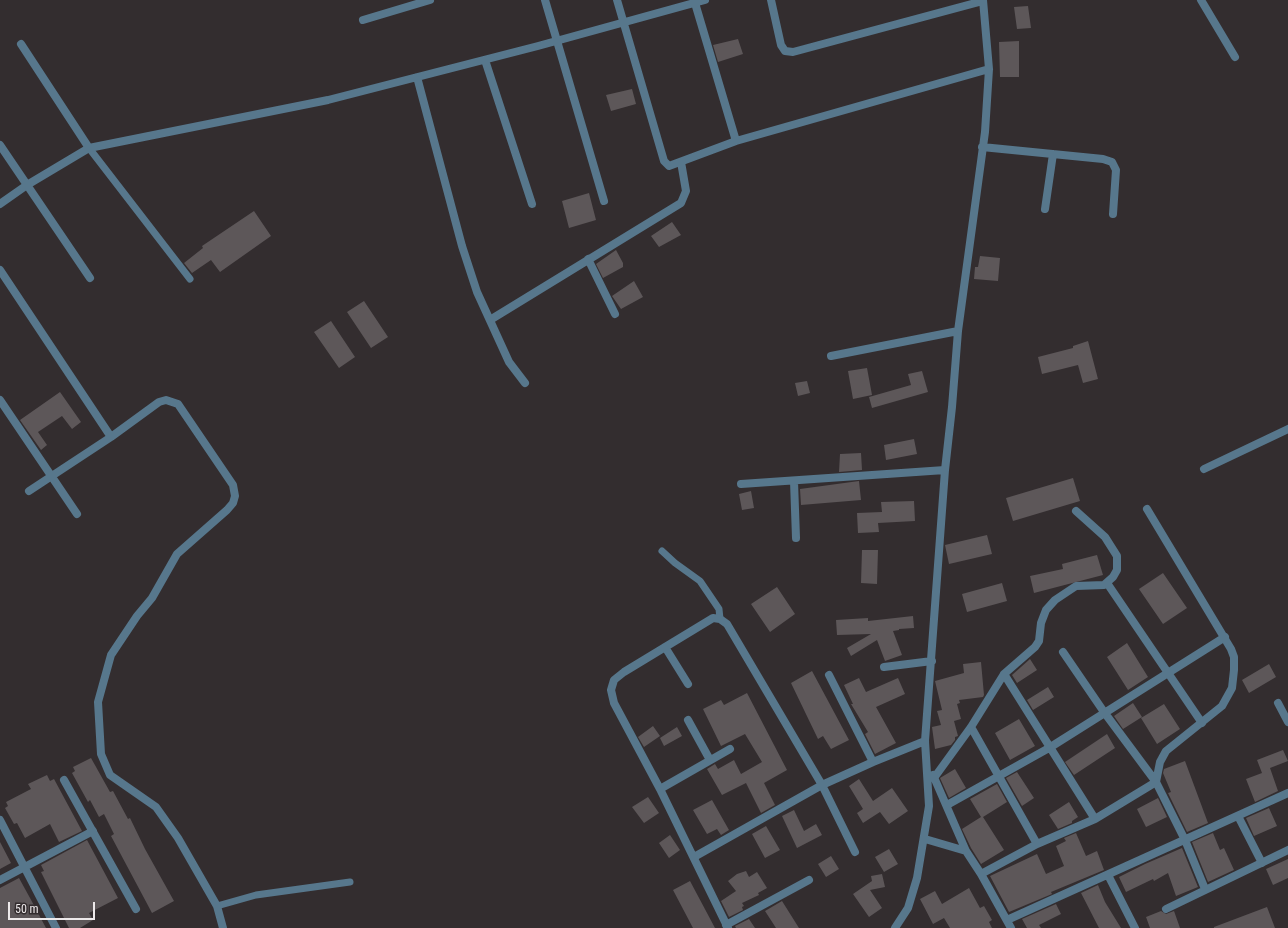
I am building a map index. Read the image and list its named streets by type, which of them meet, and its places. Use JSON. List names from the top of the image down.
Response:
{
  "scale_bar": "50 m"
}
